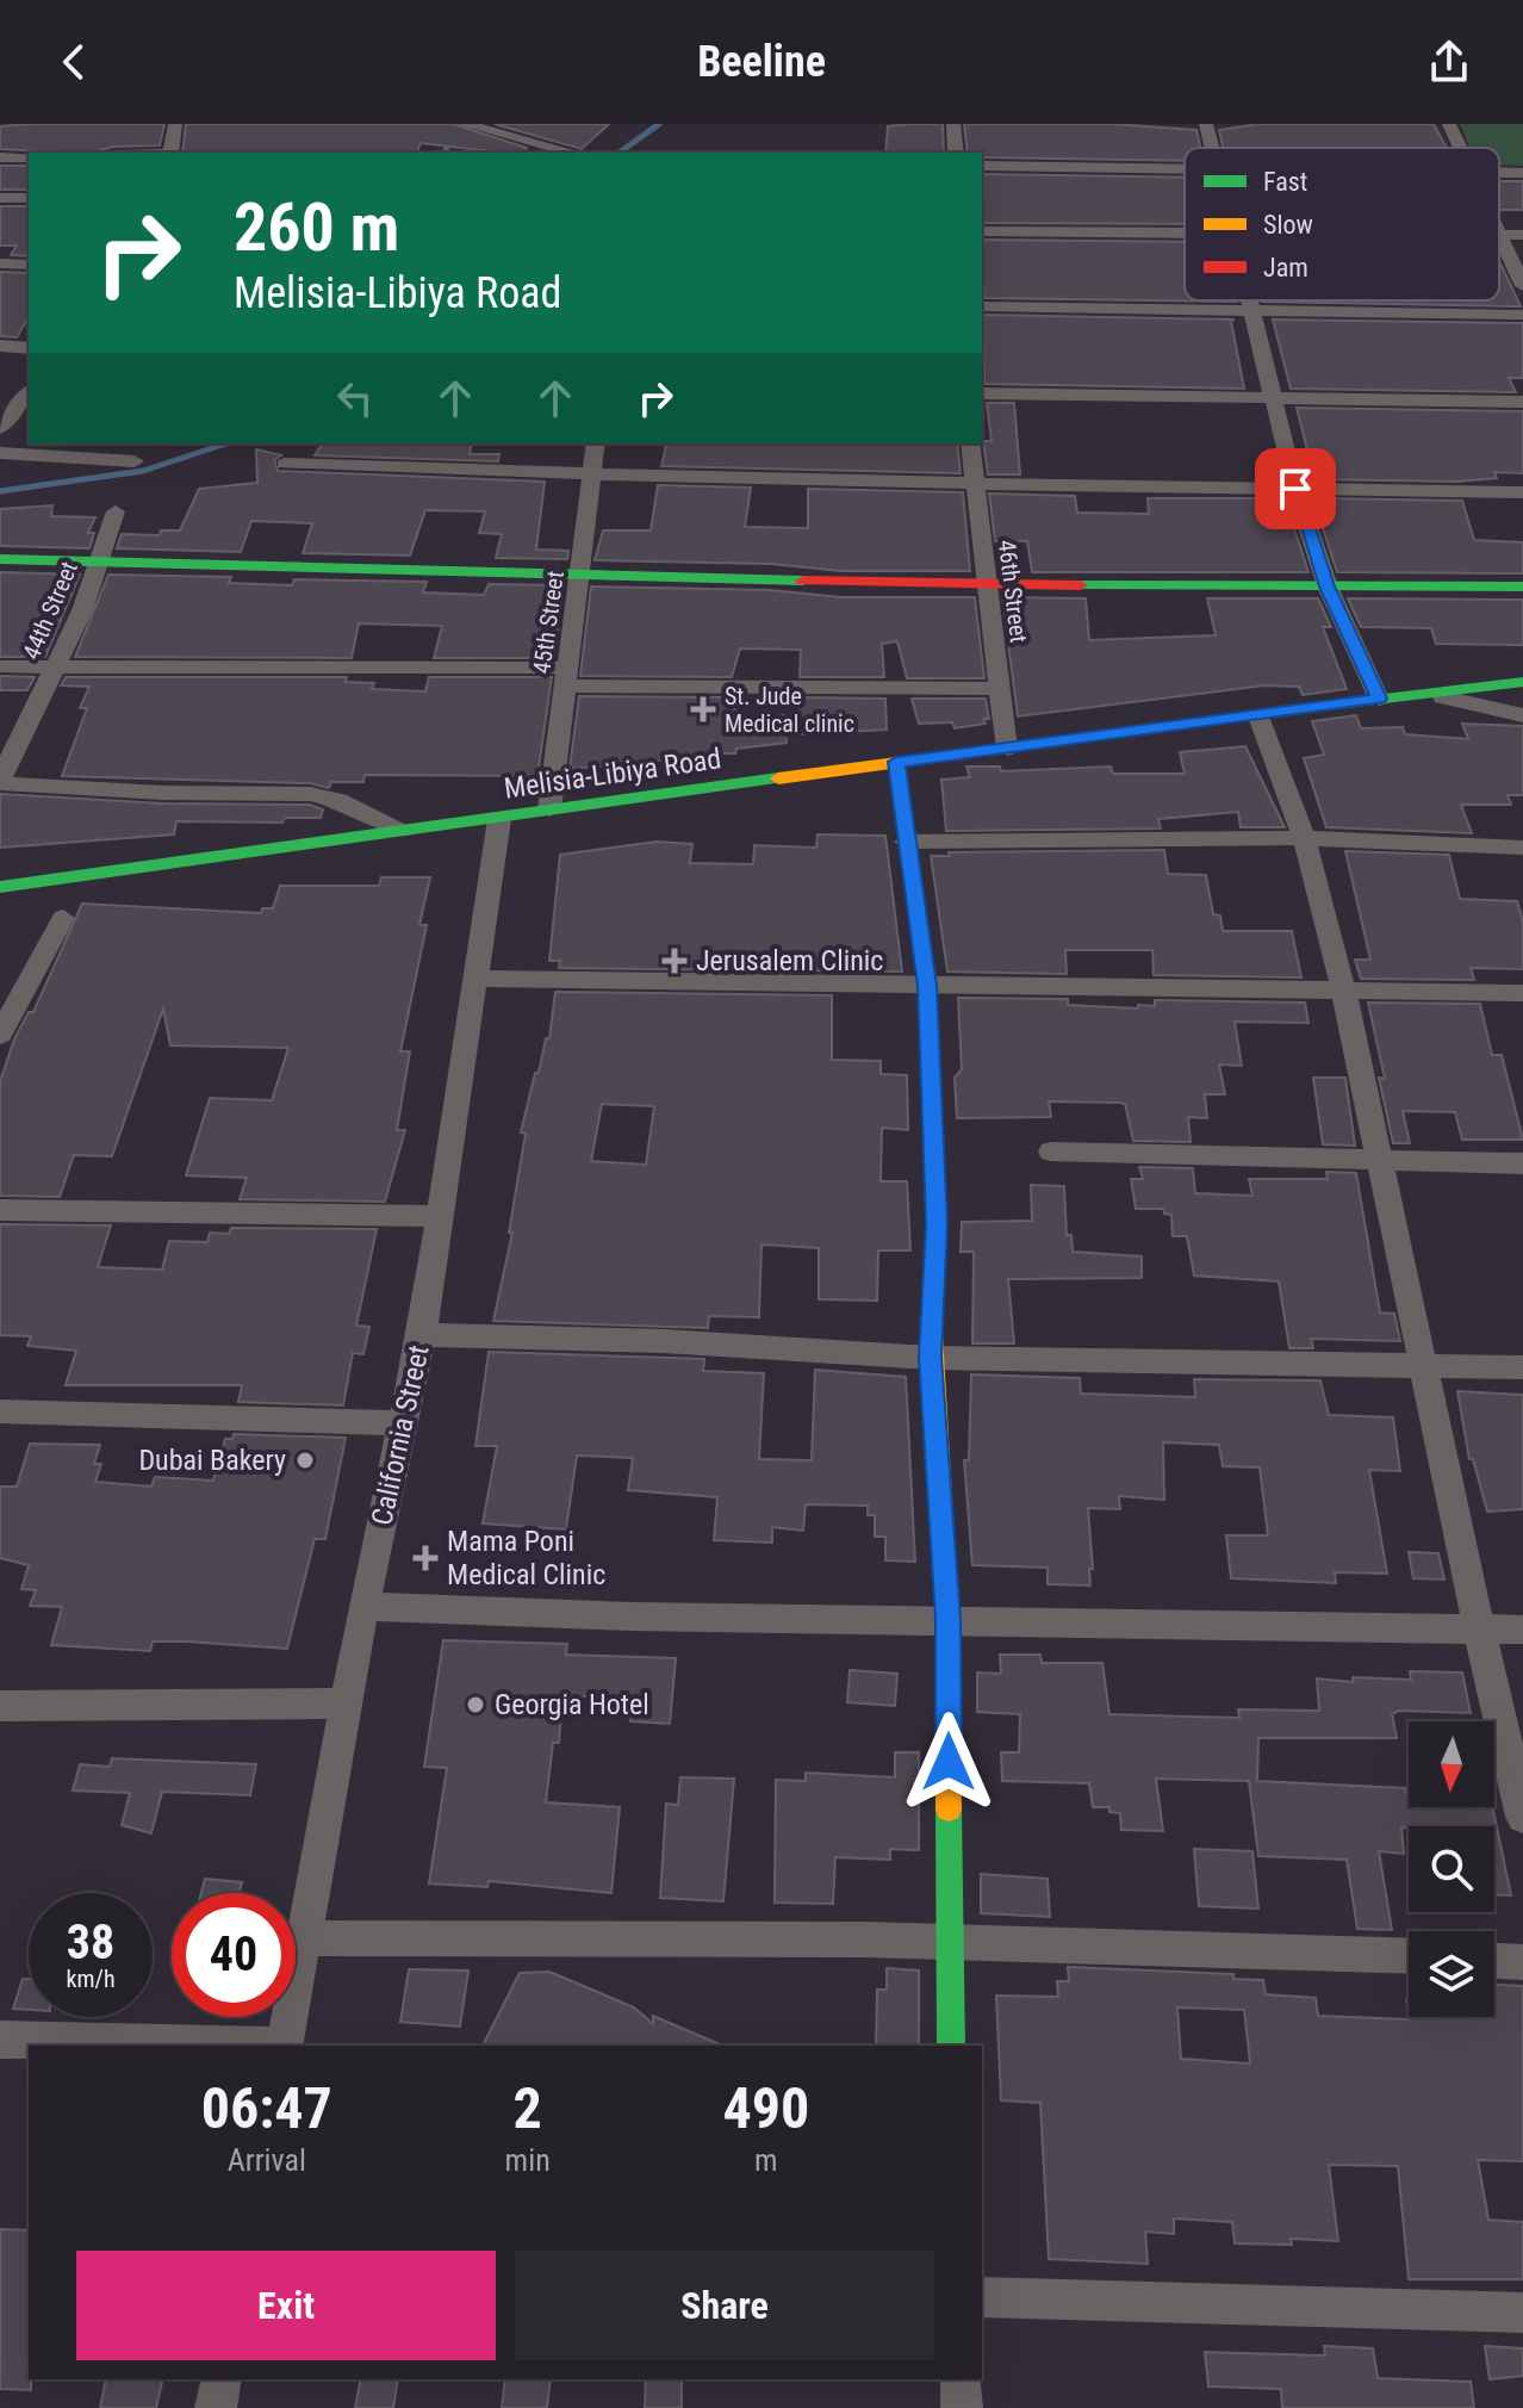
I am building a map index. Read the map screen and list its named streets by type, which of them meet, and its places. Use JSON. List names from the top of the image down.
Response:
{
  "streets": {
    "street": [
      "46th Street",
      "44th Street",
      "45th Street",
      "Melisia-Libiya Road",
      "California Street"
    ]
  },
  "crossings": [
    ["46th Street", "Melisia-Libiya Road"],
    ["45th Street", "Melisia-Libiya Road"],
    ["Melisia-Libiya Road", "California Street"]
  ],
  "places": {
    "health": ["St. Jude Medical clinic", "Jerusalem Clinic", "Mama Poni Medical Clinic"],
    "other": ["Dubai Bakery", "Georgia Hotel"]
  },
  "legend": ["Fast", "Slow", "Jam"],
  "north": "bottom",
  "page": {
    "header": "Beeline",
    "turn": ["260 m", "Melisia-Libiya Road"],
    "speed": "38 km/h",
    "limit": "40",
    "eta": [
      "06:47",
      "Arrival",
      "2",
      "min",
      "490",
      "m"
    ],
    "buttons": ["Exit", "Share"]
  }
}
